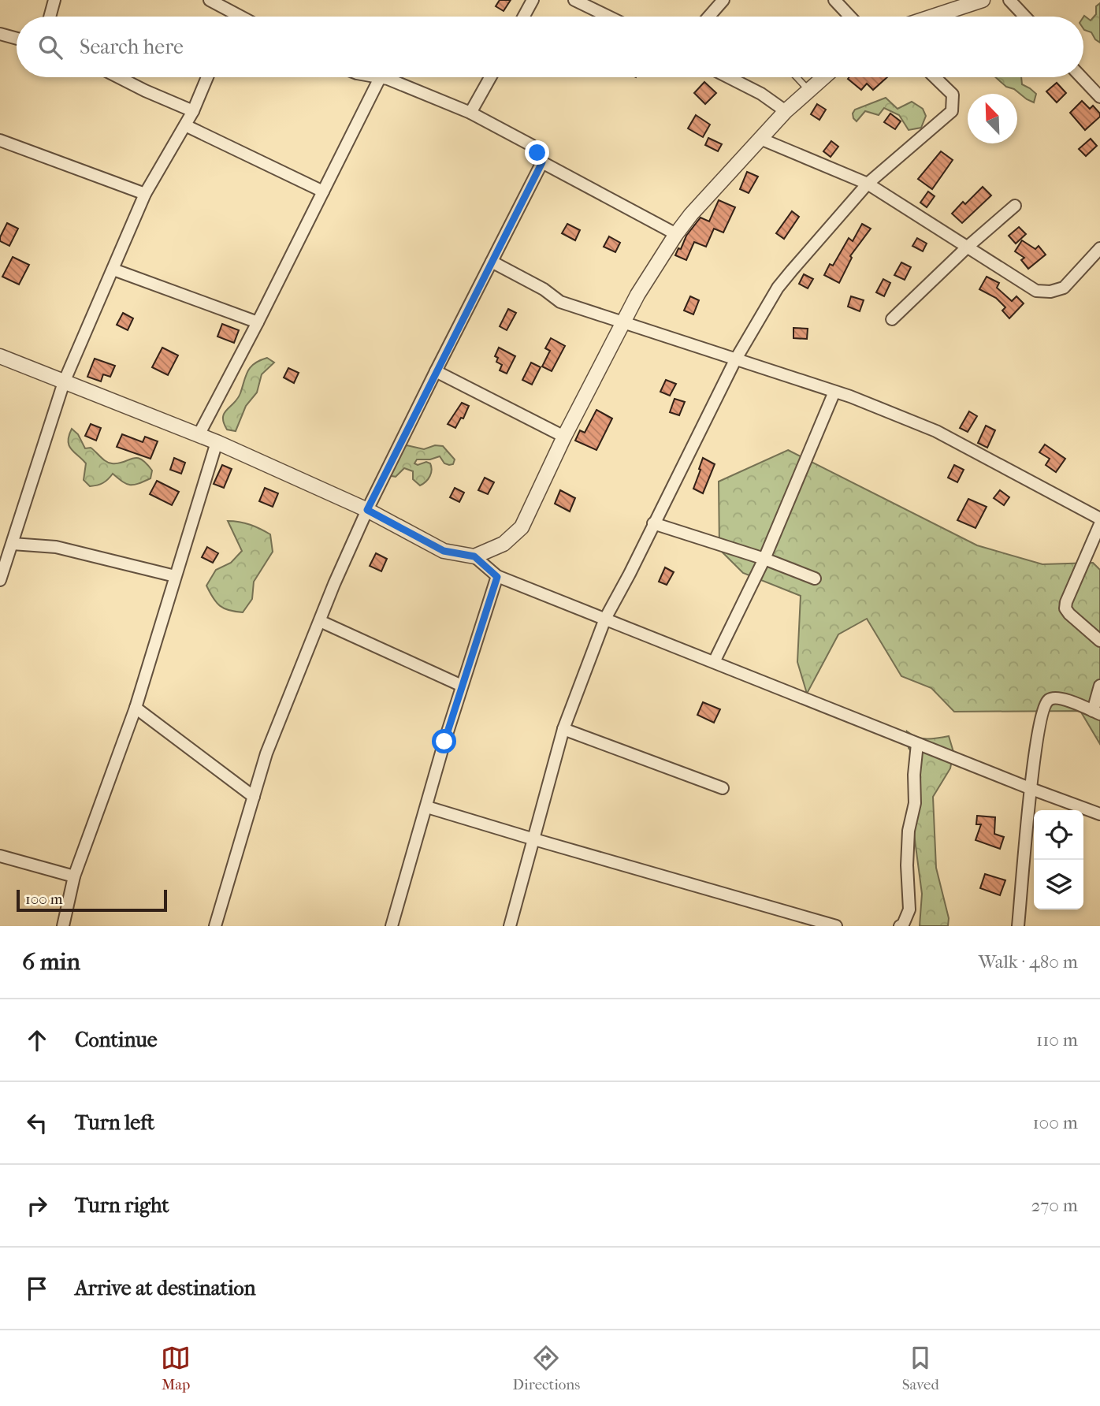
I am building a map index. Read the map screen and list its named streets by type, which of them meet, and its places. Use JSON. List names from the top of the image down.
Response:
{
  "scale_bar": "100 m",
  "north": "top left",
  "page": {
    "search": "Search here",
    "scale": "100 m",
    "heading": ["6 min", "Walk · 480 m"],
    "list": [
      ["Continue", "110 m"],
      ["Turn left", "100 m"],
      ["Turn right", "270 m"],
      "Arrive at destination"
    ],
    "nav": ["Map", "Directions", "Saved"]
  }
}
